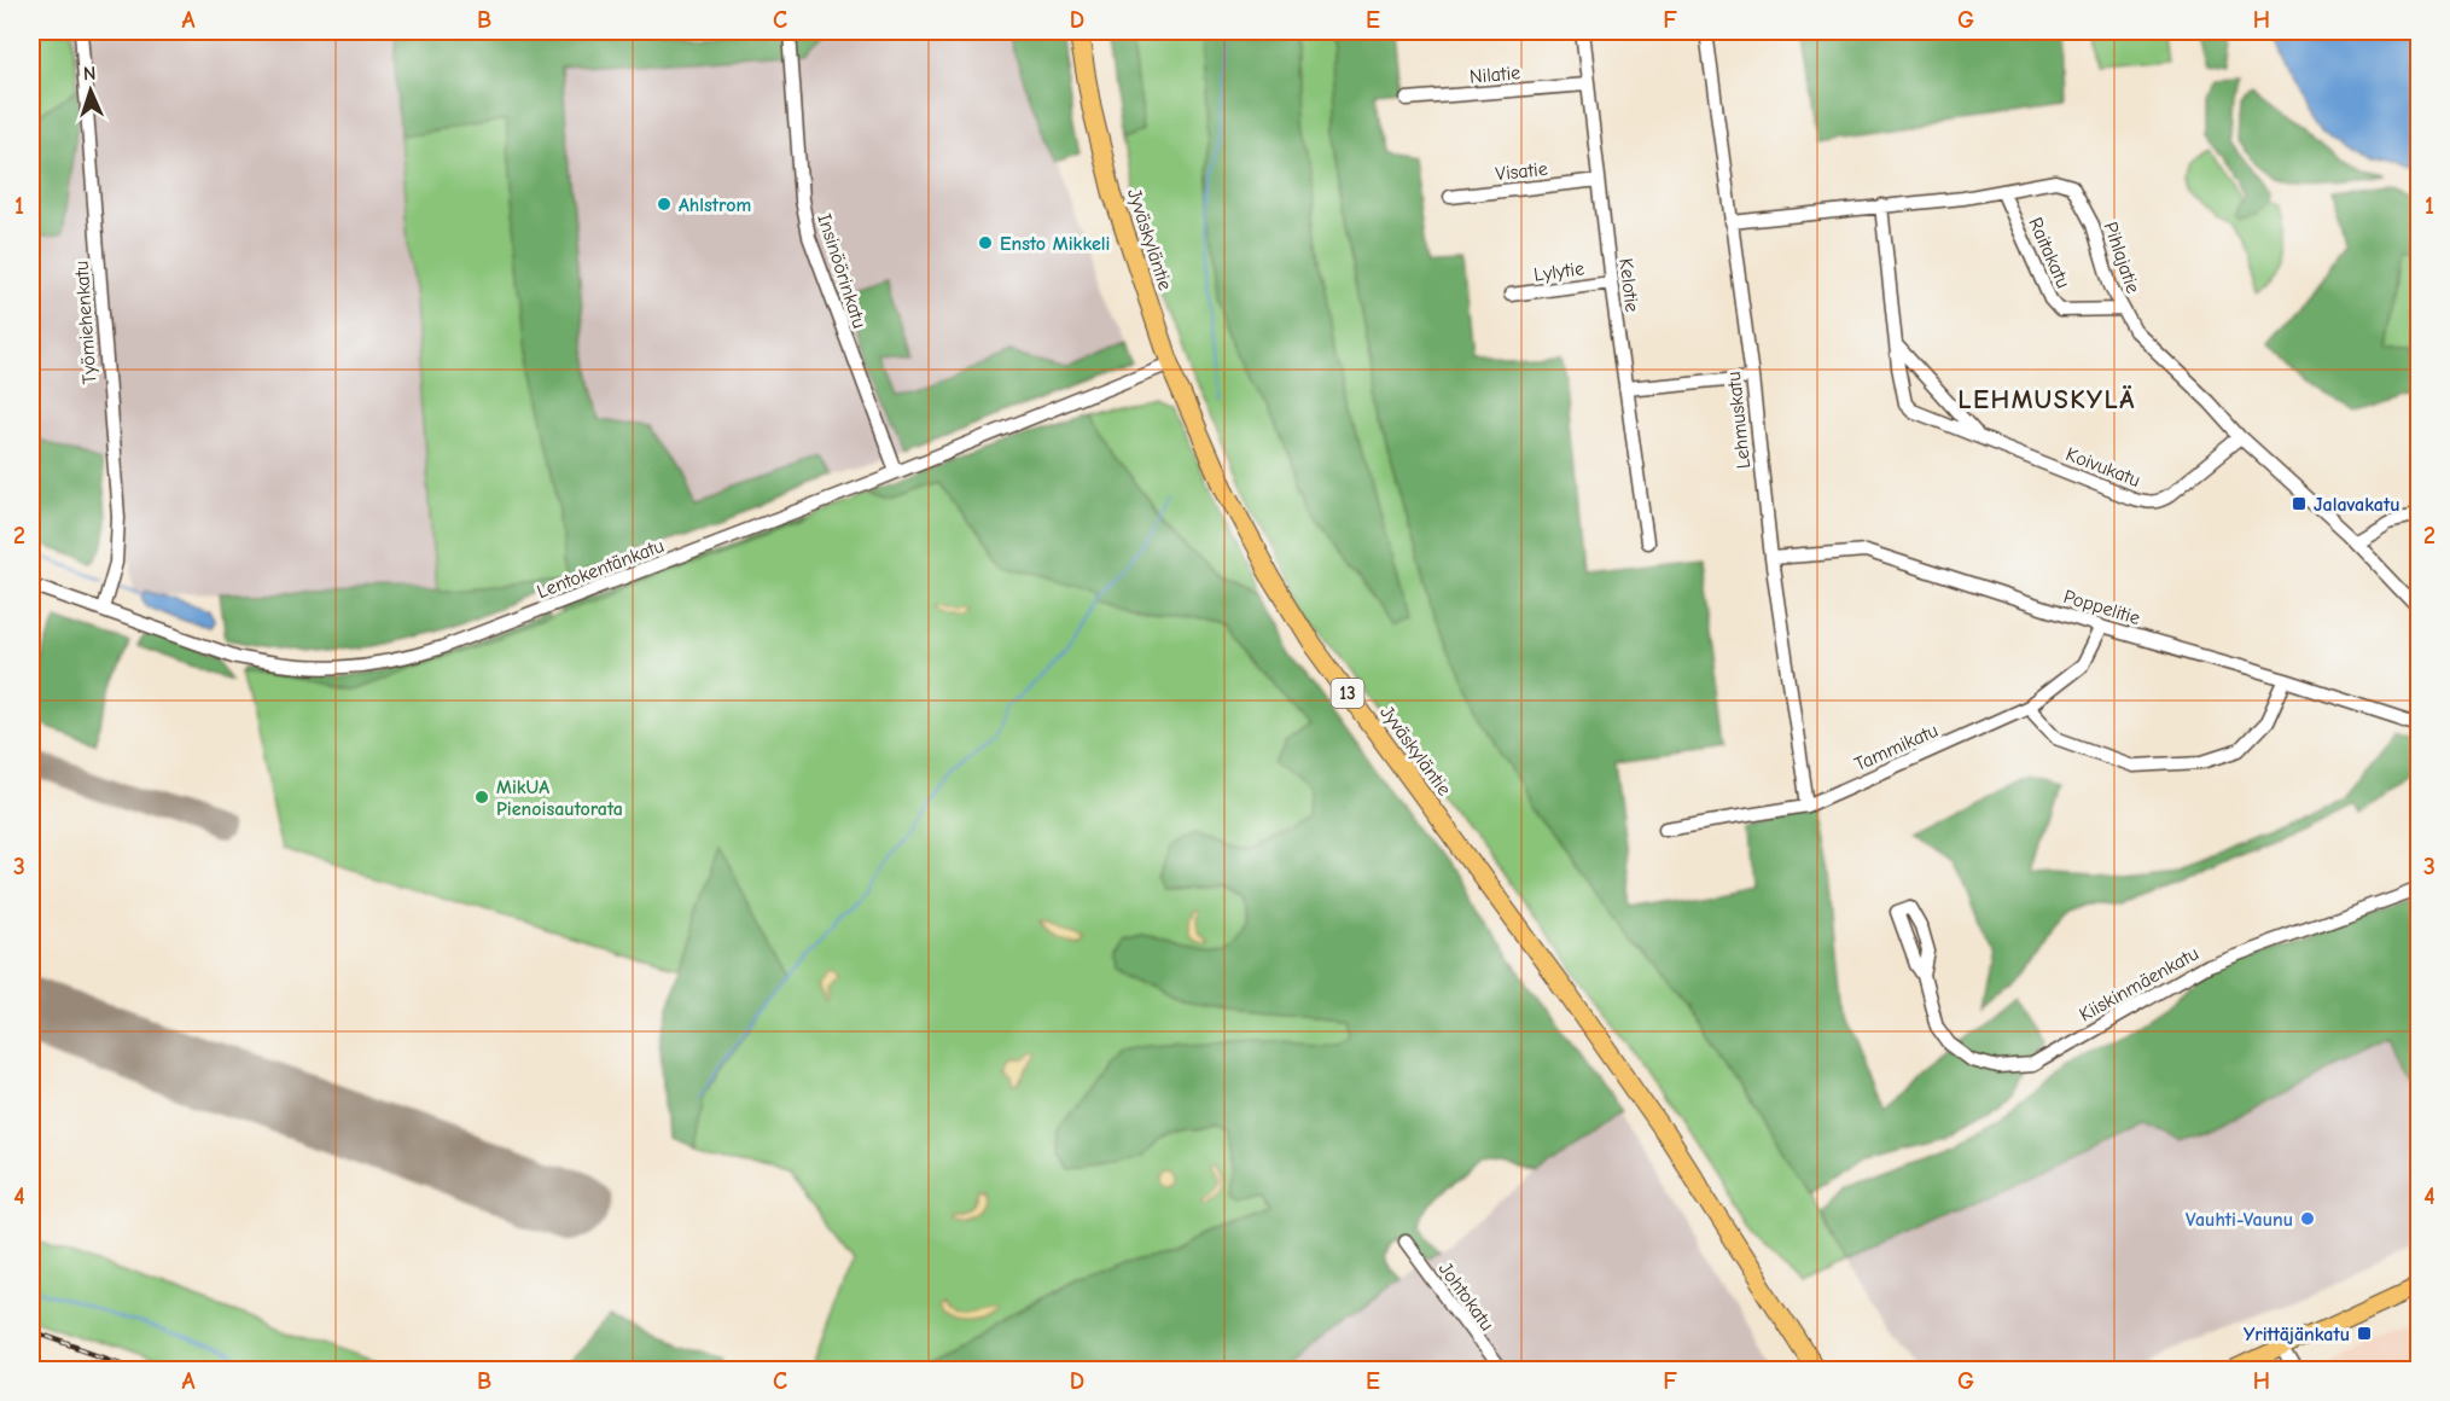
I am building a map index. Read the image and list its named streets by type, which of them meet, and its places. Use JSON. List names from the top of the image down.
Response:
{
  "streets": {
    "highway": ["Jyväskyläntie", "13"],
    "street": [
      "Nilatie",
      "Visatie",
      "Raitakatu",
      "Pihlajatie",
      "Insinöörinkatu",
      "Lylytie",
      "Kelotie",
      "Työmiehenkatu",
      "Lehmuskatu",
      "Koivukatu",
      "Lentokentänkatu",
      "Poppelitie",
      "Tammikatu",
      "Kiiskinmäenkatu",
      "Johtokatu"
    ]
  },
  "crossings": [
    ["Nilatie", "Kelotie"],
    ["Visatie", "Kelotie"],
    ["Jyväskyläntie", "Lentokentänkatu"],
    ["Raitakatu", "Pihlajatie"],
    ["Pihlajatie", "Lehmuskatu"],
    ["Pihlajatie", "Koivukatu"],
    ["Insinöörinkatu", "Lentokentänkatu"],
    ["Lylytie", "Kelotie"],
    ["Työmiehenkatu", "Lentokentänkatu"],
    ["Lehmuskatu", "Poppelitie"],
    ["Lehmuskatu", "Tammikatu"],
    ["Poppelitie", "Tammikatu"]
  ],
  "districts": ["LEHMUSKYLÄ"],
  "places": {
    "other": [
      "Ahlstrom",
      "Ensto Mikkeli",
      "MikUA Pienoisautorata",
      "Vauhti-Vaunu"
    ],
    "transit": ["Jalavakatu", "Yrittäjänkatu"]
  },
  "north": "top",
  "grid": {
    "columns": [
      "A",
      "B",
      "C",
      "D",
      "E",
      "F",
      "G",
      "H"
    ],
    "rows": [
      "1",
      "2",
      "3",
      "4"
    ]
  }
}
